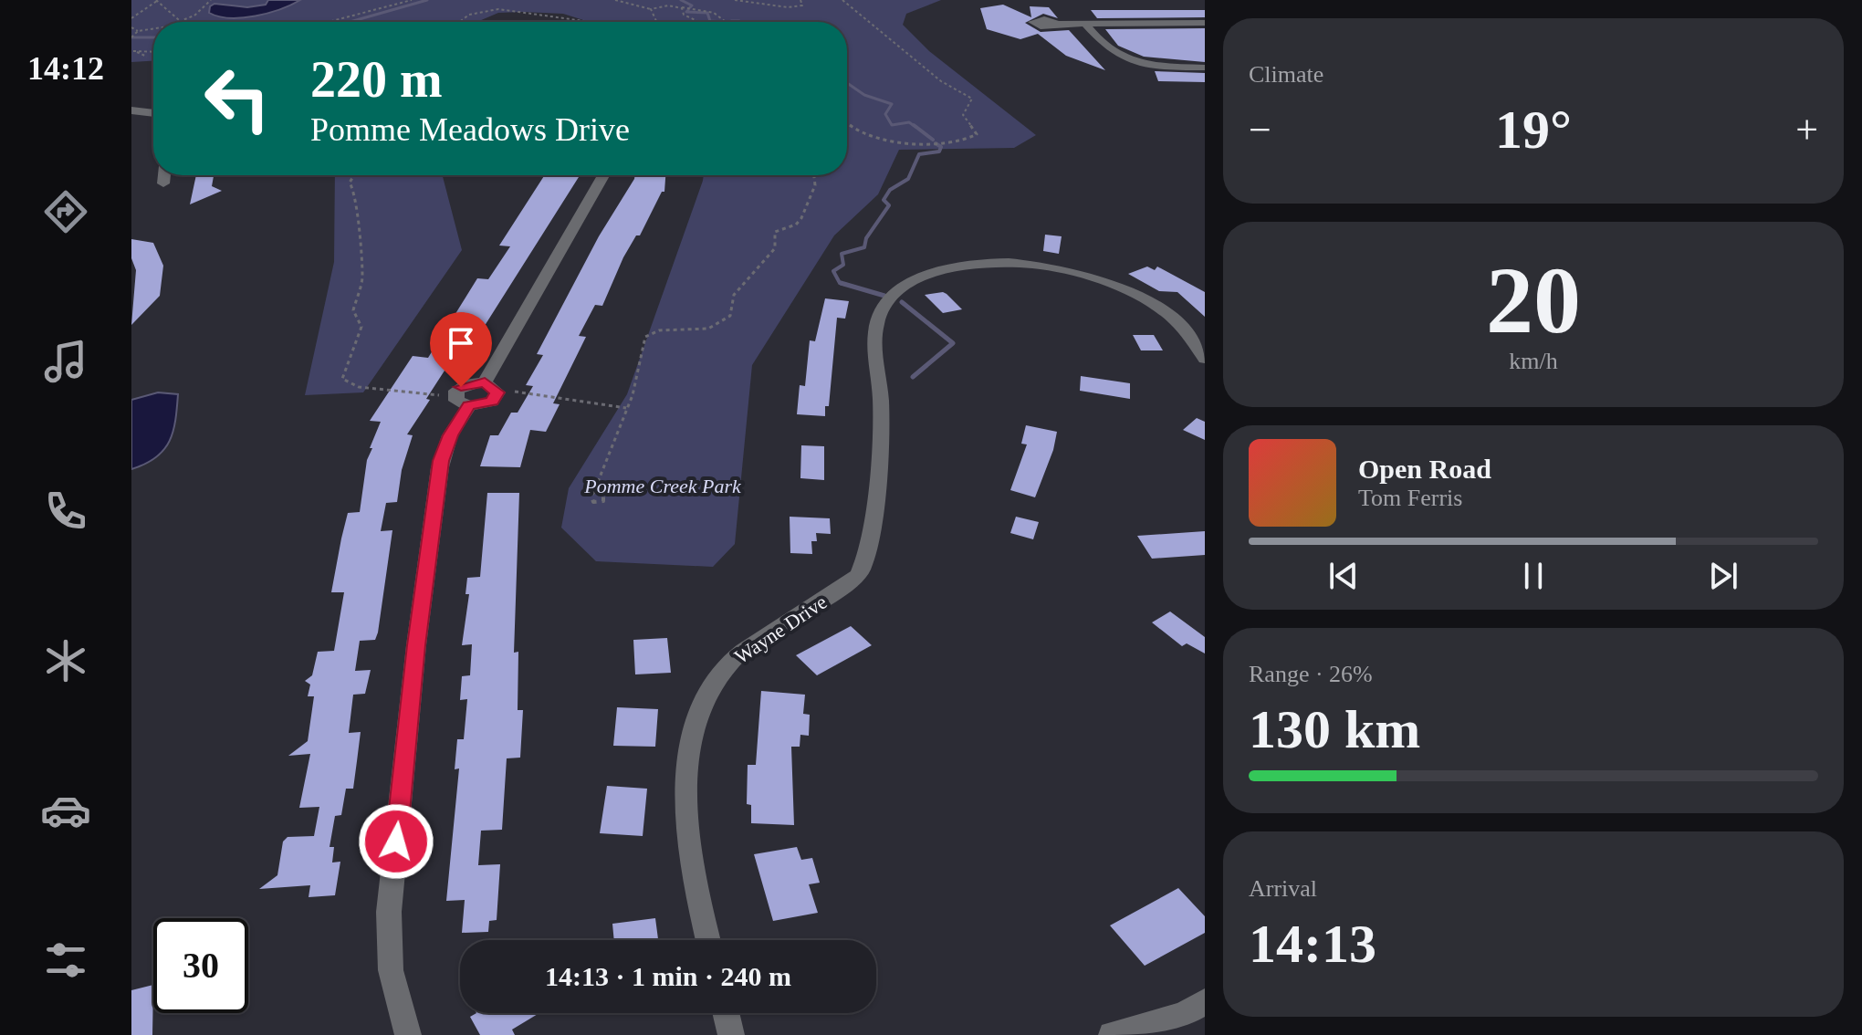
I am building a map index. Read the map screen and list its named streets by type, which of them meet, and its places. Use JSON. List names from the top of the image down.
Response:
{
  "streets": {
    "street": ["Wayne Drive"]
  },
  "parks": ["Pomme Creek Park"],
  "page": {
    "tabs": "14:12",
    "tile": [
      "Climate",
      ["20", "km/h"],
      ["Range · 26%", "130 km"],
      ["Arrival", "14:13"]
    ],
    "turn": ["220 m", "Pomme Meadows Drive"],
    "heat": ["−", "19°", "+"],
    "song": ["Open Road", "Tom Ferris"],
    "limit": "30",
    "trip": "14:13 · 1 min · 240 m"
  }
}
